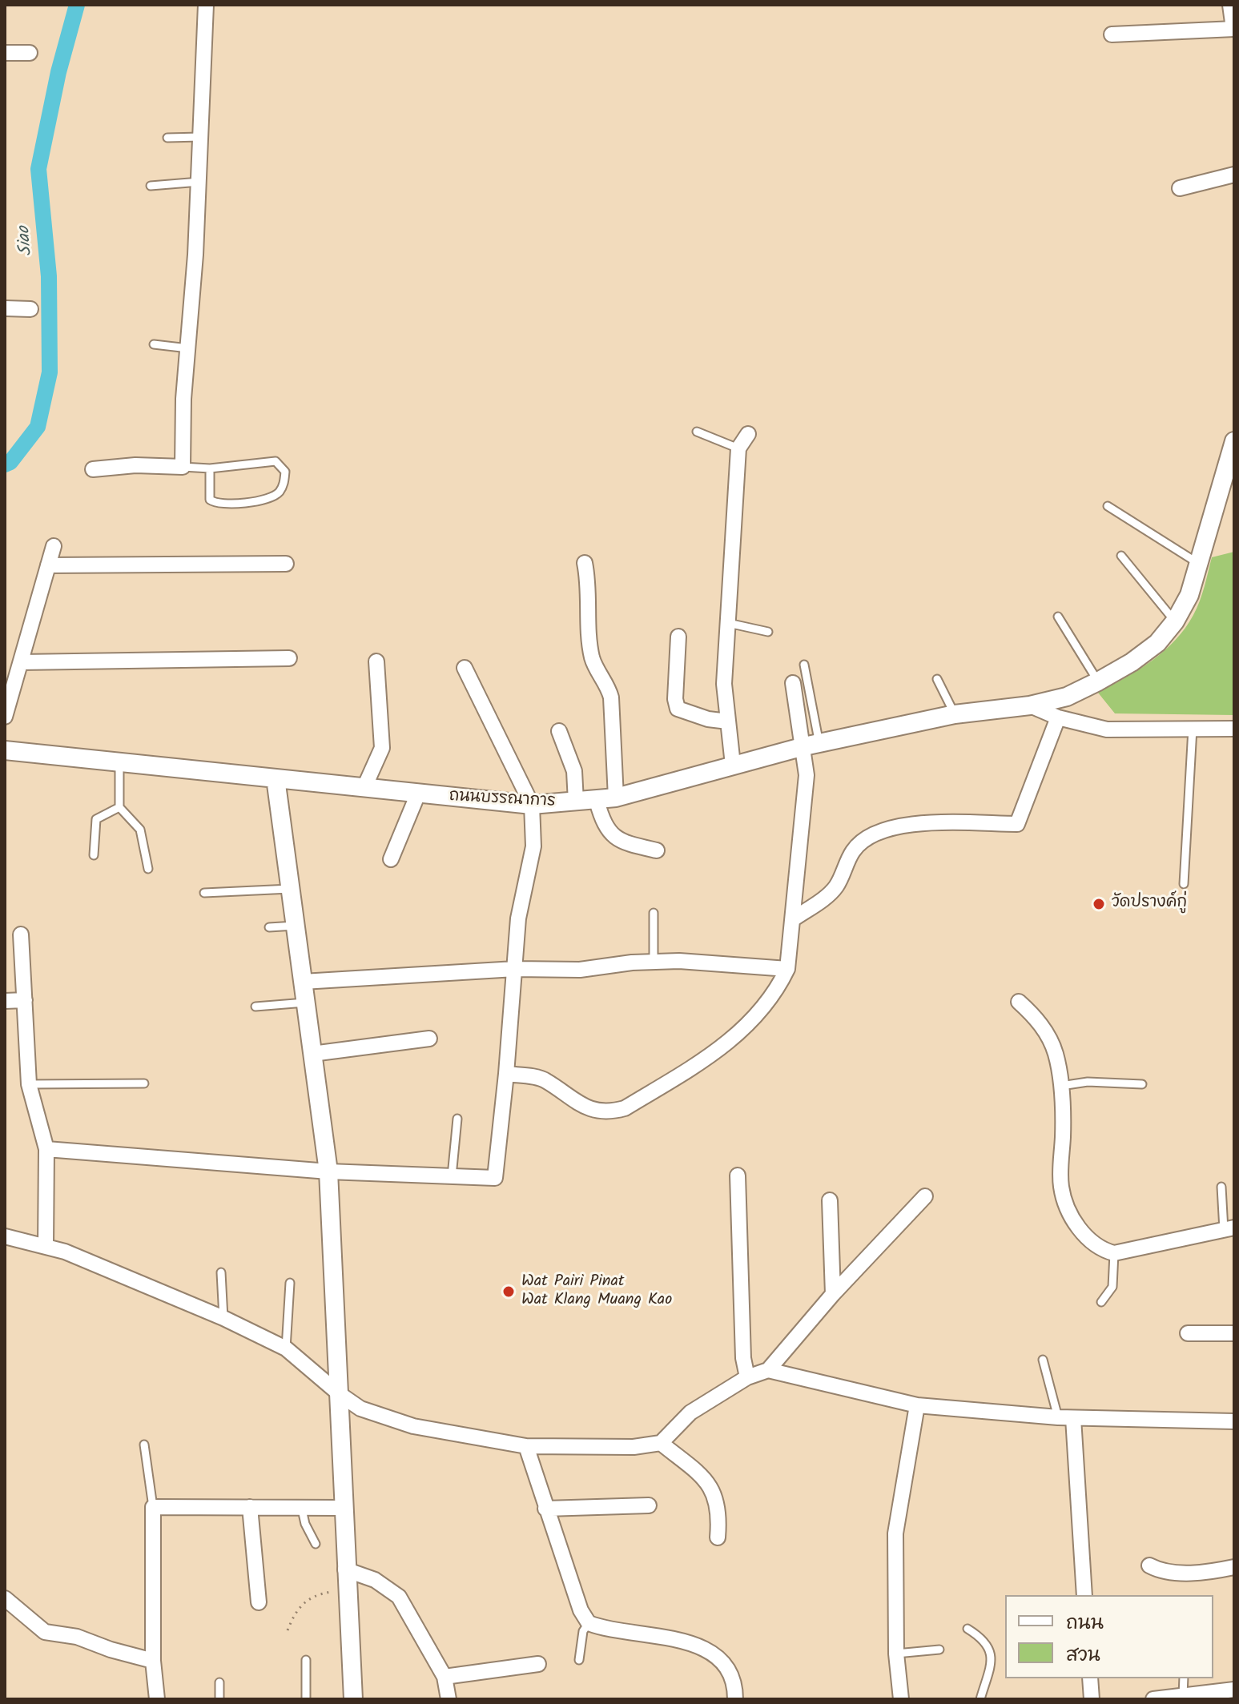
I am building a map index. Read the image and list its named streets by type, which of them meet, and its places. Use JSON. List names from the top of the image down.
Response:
{
  "streets": {
    "street": ["ถนนบรรณาการ"]
  },
  "water": ["Siao"],
  "places": ["วัดปรางค์กู่", "Wat Pairi Pinat Wat Klang Muang Kao"],
  "legend": ["ถนน", "สวน"]
}
